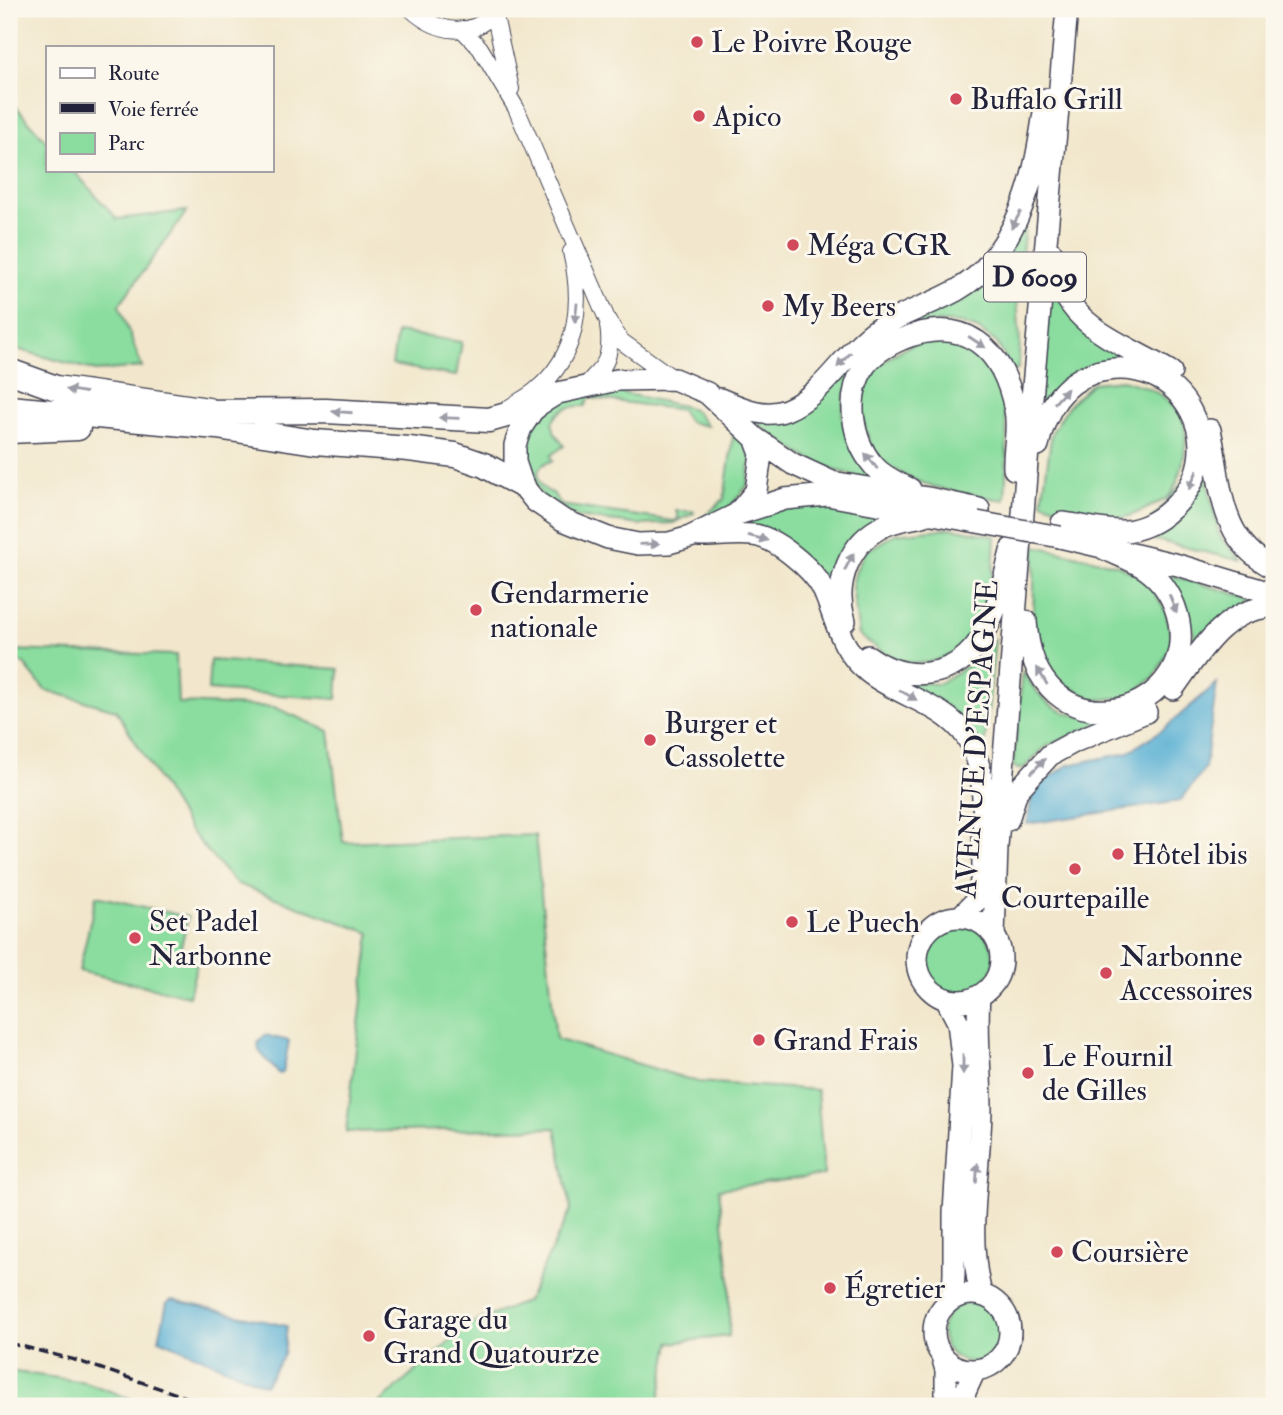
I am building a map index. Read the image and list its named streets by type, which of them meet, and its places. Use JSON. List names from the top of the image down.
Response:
{
  "streets": {
    "main road": ["D 6009", "AVENUE D'ESPAGNE"]
  },
  "crossings": [
    ["D 6009", "AVENUE D'ESPAGNE"]
  ],
  "places": [
    "Le Poivre Rouge",
    "Buffalo Grill",
    "Apico",
    "Méga CGR",
    "My Beers",
    "Gendarmerie nationale",
    "Burger et Cassolette",
    "Hôtel ibis",
    "Courtepaille",
    "Le Puech",
    "Set Padel Narbonne",
    "Narbonne Accessoires",
    "Grand Frais",
    "Le Fournil de Gilles",
    "Coursière",
    "Égretier",
    "Garage du Grand Quatourze"
  ],
  "legend": ["Route", "Voie ferrée", "Parc"]
}
